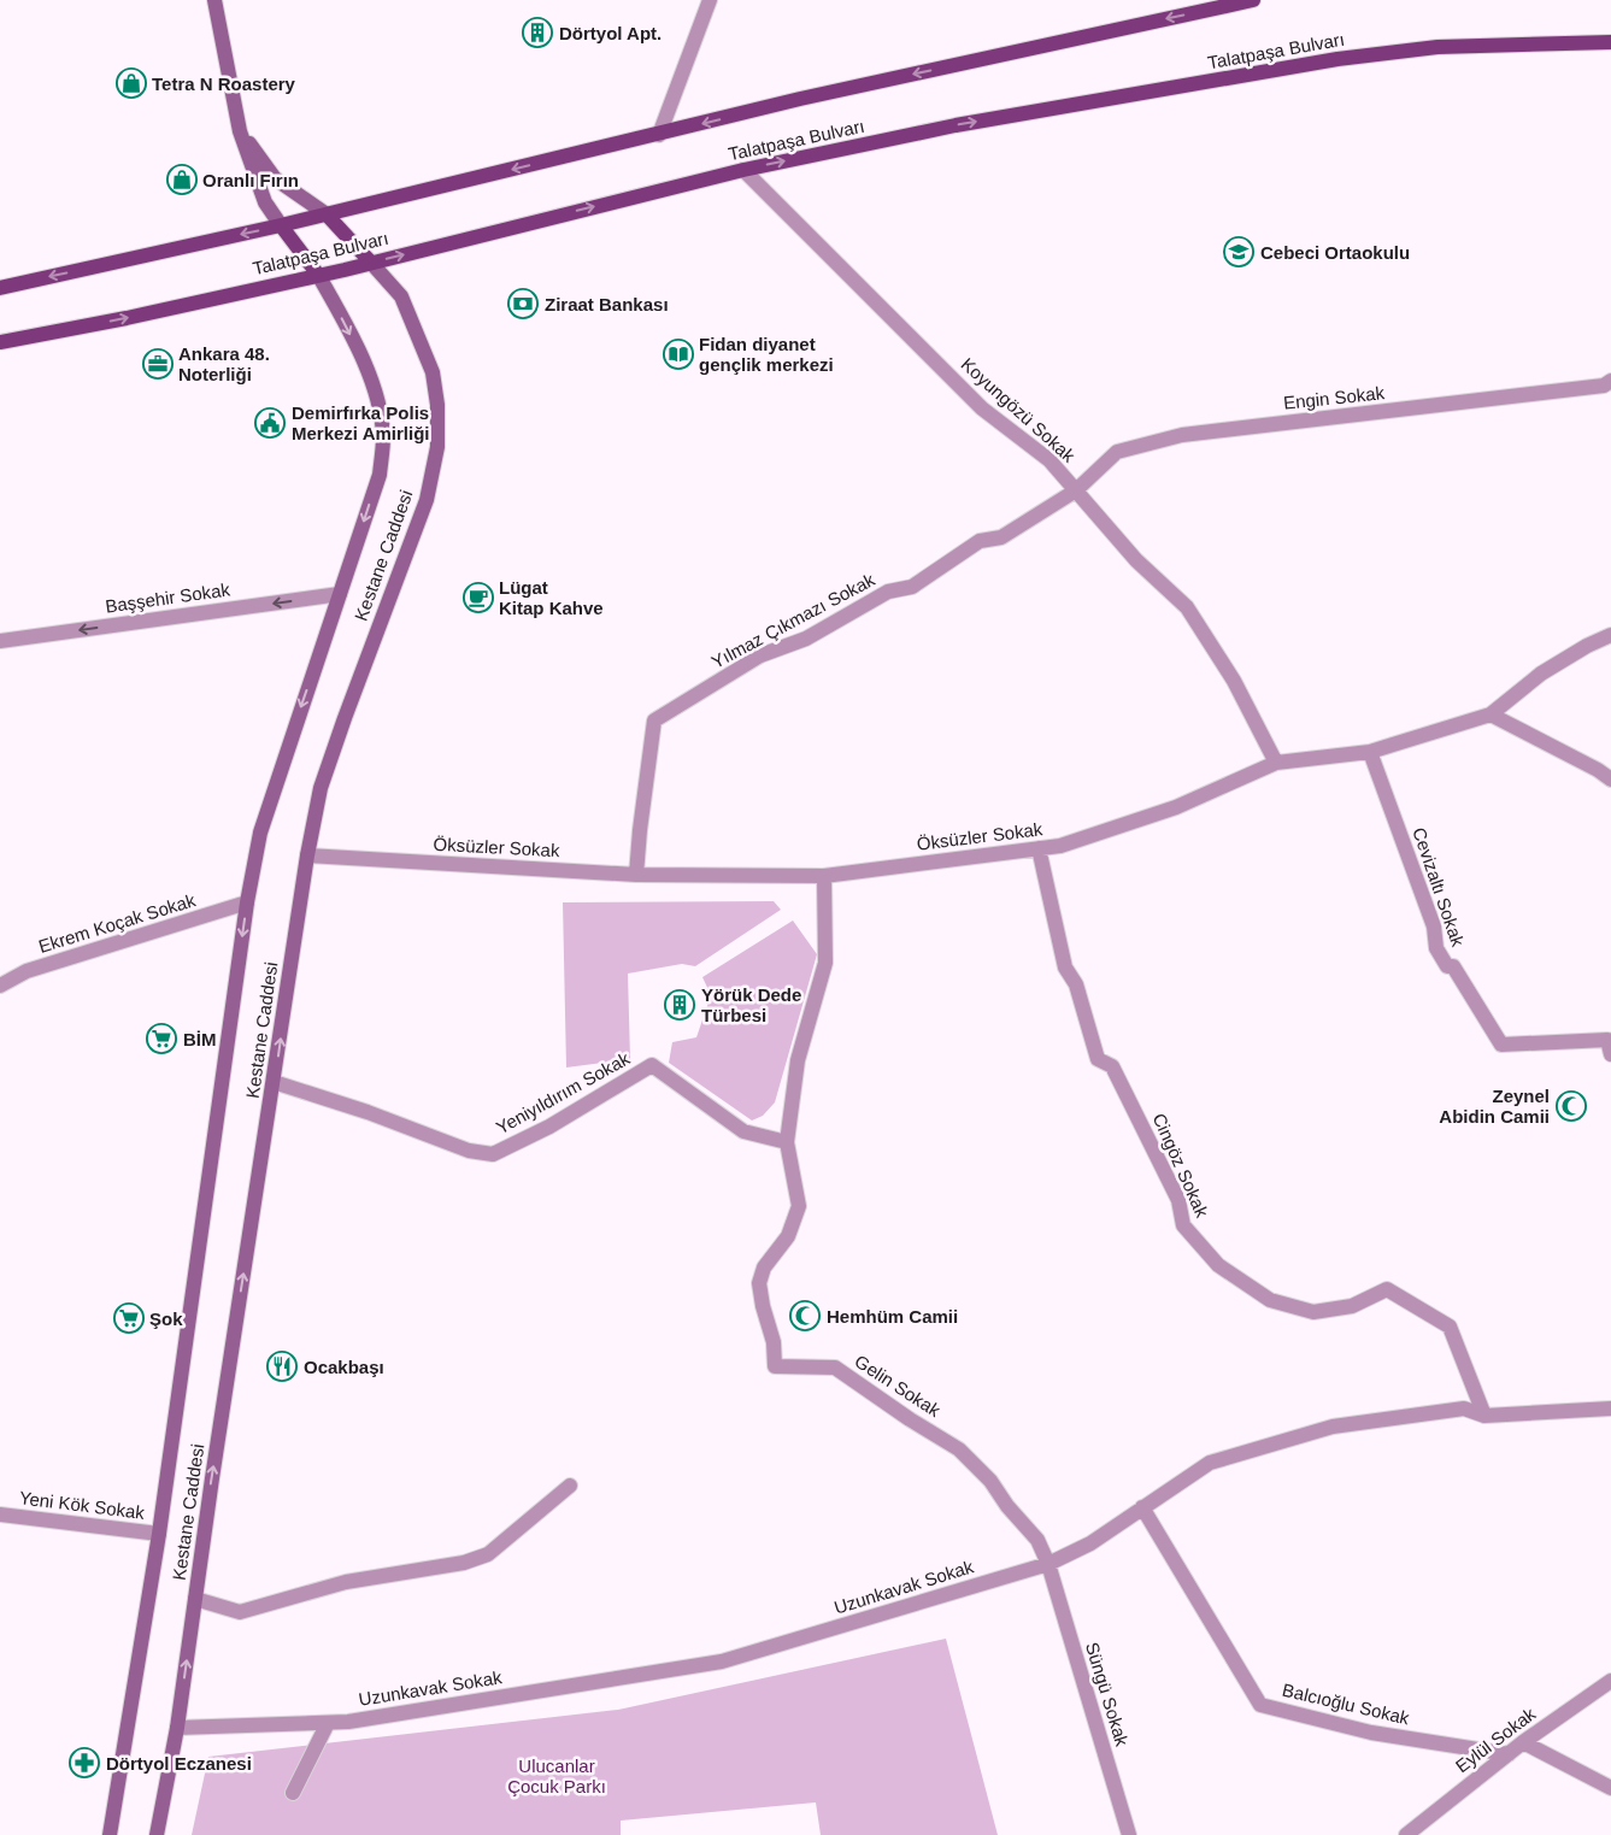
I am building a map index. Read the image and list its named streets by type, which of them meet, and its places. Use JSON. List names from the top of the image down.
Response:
{
  "streets": {
    "main road": ["Talatpaşa Bulvarı", "Kestane Caddesi"],
    "street": [
      "Engin Sokak",
      "Koyungözü Sokak",
      "Başşehir Sokak",
      "Yılmaz Çıkmazı Sokak",
      "Öksüzler Sokak",
      "Cevizaltı Sokak",
      "Ekrem Koçak Sokak",
      "Yeniyıldırım Sokak",
      "Cingöz Sokak",
      "Gelin Sokak",
      "Yeni Kök Sokak",
      "Uzunkavak Sokak",
      "Süngü Sokak",
      "Balcıoğlu Sokak",
      "Eylül Sokak"
    ]
  },
  "crossings": [
    ["Talatpaşa Bulvarı", "Koyungözü Sokak"],
    ["Talatpaşa Bulvarı", "Kestane Caddesi"],
    ["Engin Sokak", "Koyungözü Sokak"],
    ["Engin Sokak", "Yılmaz Çıkmazı Sokak"],
    ["Koyungözü Sokak", "Yılmaz Çıkmazı Sokak"],
    ["Koyungözü Sokak", "Öksüzler Sokak"],
    ["Kestane Caddesi", "Başşehir Sokak"],
    ["Kestane Caddesi", "Öksüzler Sokak"],
    ["Kestane Caddesi", "Ekrem Koçak Sokak"],
    ["Kestane Caddesi", "Yeniyıldırım Sokak"],
    ["Kestane Caddesi", "Yeni Kök Sokak"],
    ["Kestane Caddesi", "Uzunkavak Sokak"],
    ["Yılmaz Çıkmazı Sokak", "Öksüzler Sokak"],
    ["Öksüzler Sokak", "Cevizaltı Sokak"],
    ["Öksüzler Sokak", "Cingöz Sokak"],
    ["Öksüzler Sokak", "Gelin Sokak"],
    ["Yeniyıldırım Sokak", "Gelin Sokak"],
    ["Cingöz Sokak", "Uzunkavak Sokak"],
    ["Gelin Sokak", "Uzunkavak Sokak"],
    ["Gelin Sokak", "Süngü Sokak"],
    ["Uzunkavak Sokak", "Süngü Sokak"],
    ["Uzunkavak Sokak", "Balcıoğlu Sokak"],
    ["Balcıoğlu Sokak", "Eylül Sokak"]
  ],
  "one_way": ["Başşehir Sokak"],
  "parks": ["Ulucanlar Çocuk Parkı"],
  "places": {
    "building": ["Dörtyol Apt.", "Yörük Dede Türbesi"],
    "shop": ["Tetra N Roastery", "Oranlı Fırın"],
    "school or university": ["Cebeci Ortaokulu"],
    "bank": ["Ziraat Bankası"],
    "library": ["Fidan diyanet gençlik merkezi"],
    "office": ["Ankara 48. Noterliği"],
    "public building": ["Demirfırka Polis Merkezi Amirliği"],
    "cafe": ["Lügat Kitap Kahve"],
    "supermarket": ["BİM", "Şok"],
    "mosque": ["Zeynel Abidin Camii", "Hemhüm Camii"],
    "restaurant": ["Ocakbaşı"],
    "pharmacy": ["Dörtyol Eczanesi"]
  }
}
